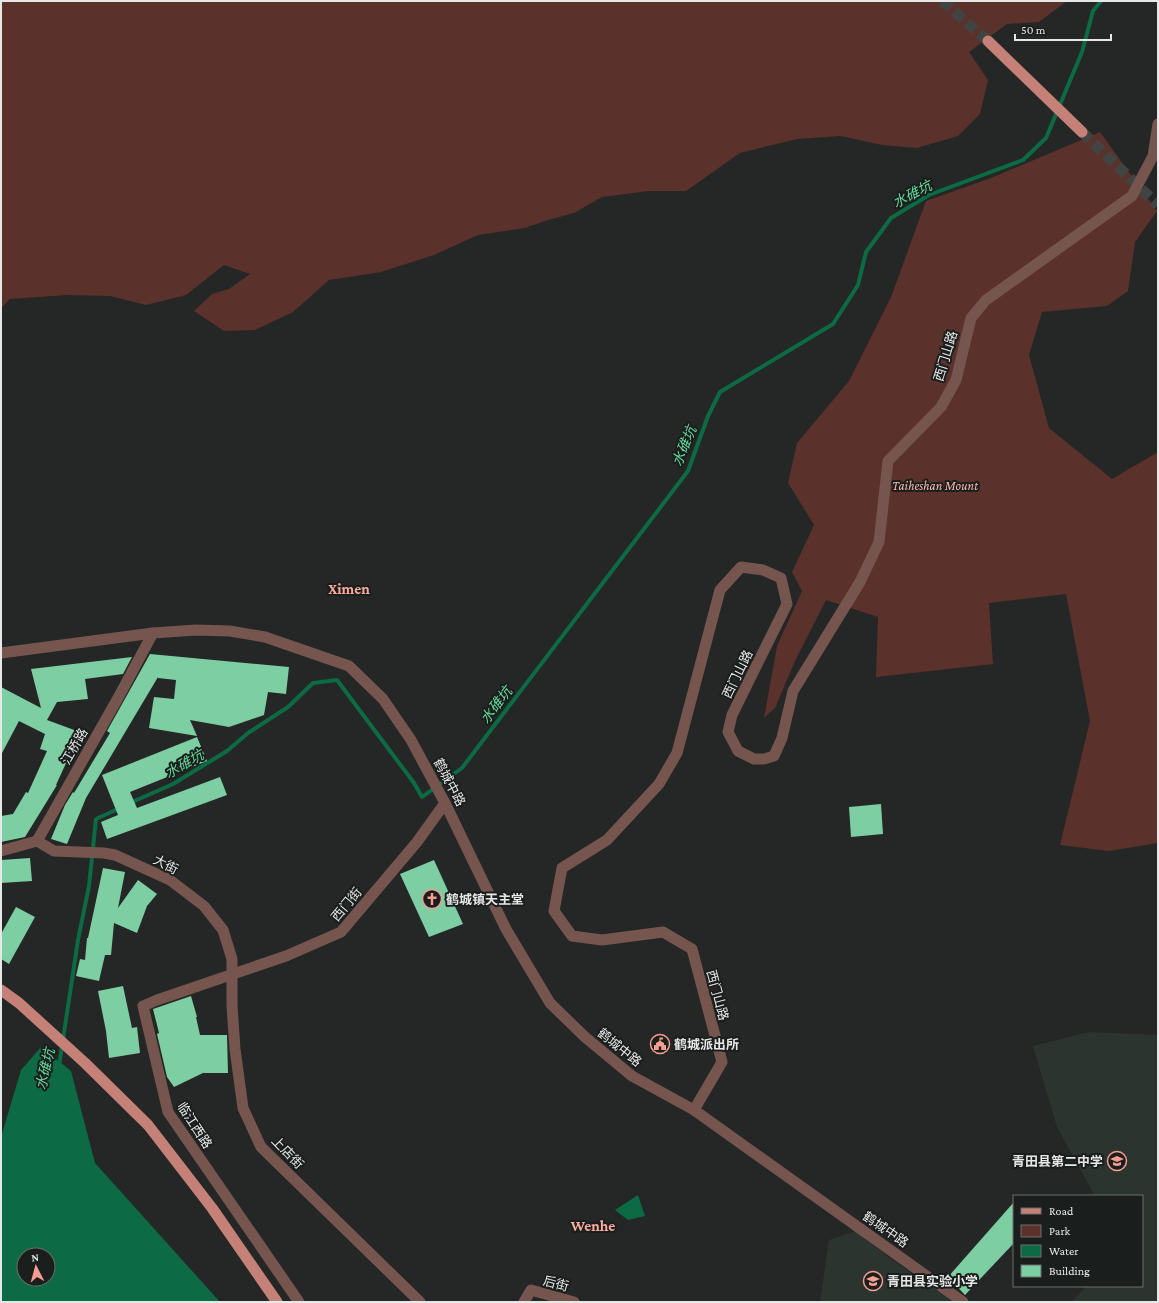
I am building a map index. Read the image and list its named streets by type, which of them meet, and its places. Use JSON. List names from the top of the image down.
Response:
{
  "streets": {
    "street": [
      "西门山路",
      "江桥路",
      "鹤城中路",
      "大街",
      "西门街",
      "临江西路",
      "上店街",
      "后街"
    ]
  },
  "crossings": [
    ["西门山路", "鹤城中路"],
    ["江桥路", "鹤城中路"],
    ["江桥路", "大街"],
    ["鹤城中路", "西门街"],
    ["大街", "西门街"],
    ["大街", "临江西路"],
    ["大街", "上店街"],
    ["西门街", "临江西路"],
    ["西门街", "上店街"],
    ["临江西路", "上店街"]
  ],
  "districts": ["Ximen", "Wenhe"],
  "water": ["水碓坑"],
  "parks": ["Taiheshan Mount"],
  "places": {
    "church": ["鹤城镇天主堂"],
    "public building": ["鹤城派出所"],
    "school or university": ["青田县第二中学", "青田县实验小学"]
  },
  "legend": [
    "Road",
    "Park",
    "Water",
    "Building"
  ],
  "scale_bar": "50 m",
  "north": "top"
}
